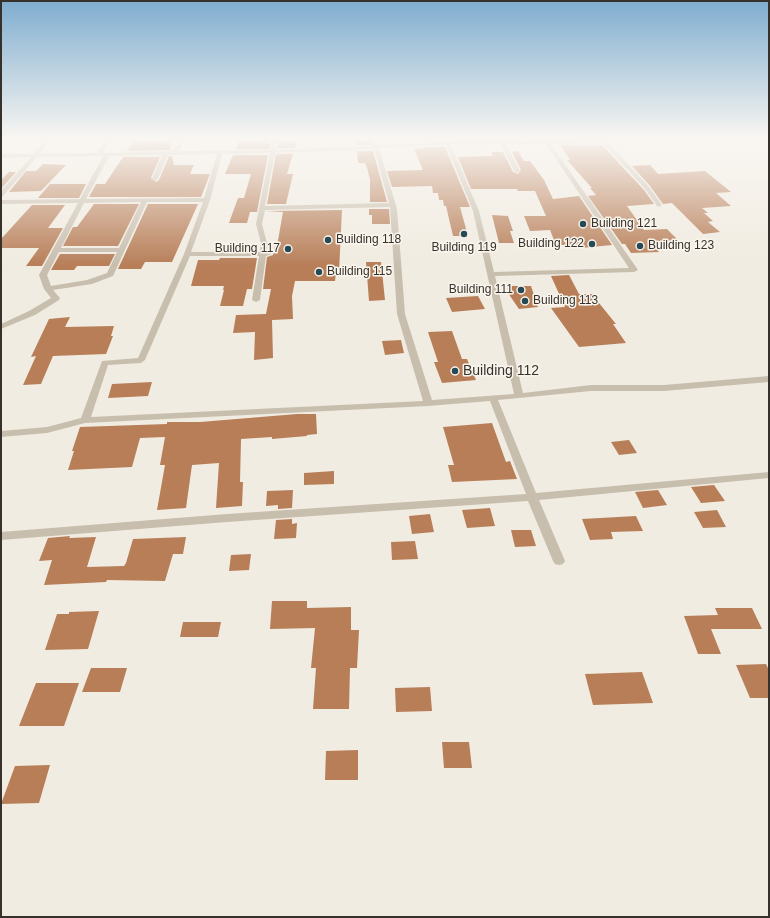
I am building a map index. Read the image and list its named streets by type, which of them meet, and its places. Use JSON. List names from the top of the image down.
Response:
{
  "places": [
    "Building 121",
    "Building 119",
    "Building 118",
    "Building 122",
    "Building 123",
    "Building 117",
    "Building 115",
    "Building 111",
    "Building 113",
    "Building 112"
  ]
}
